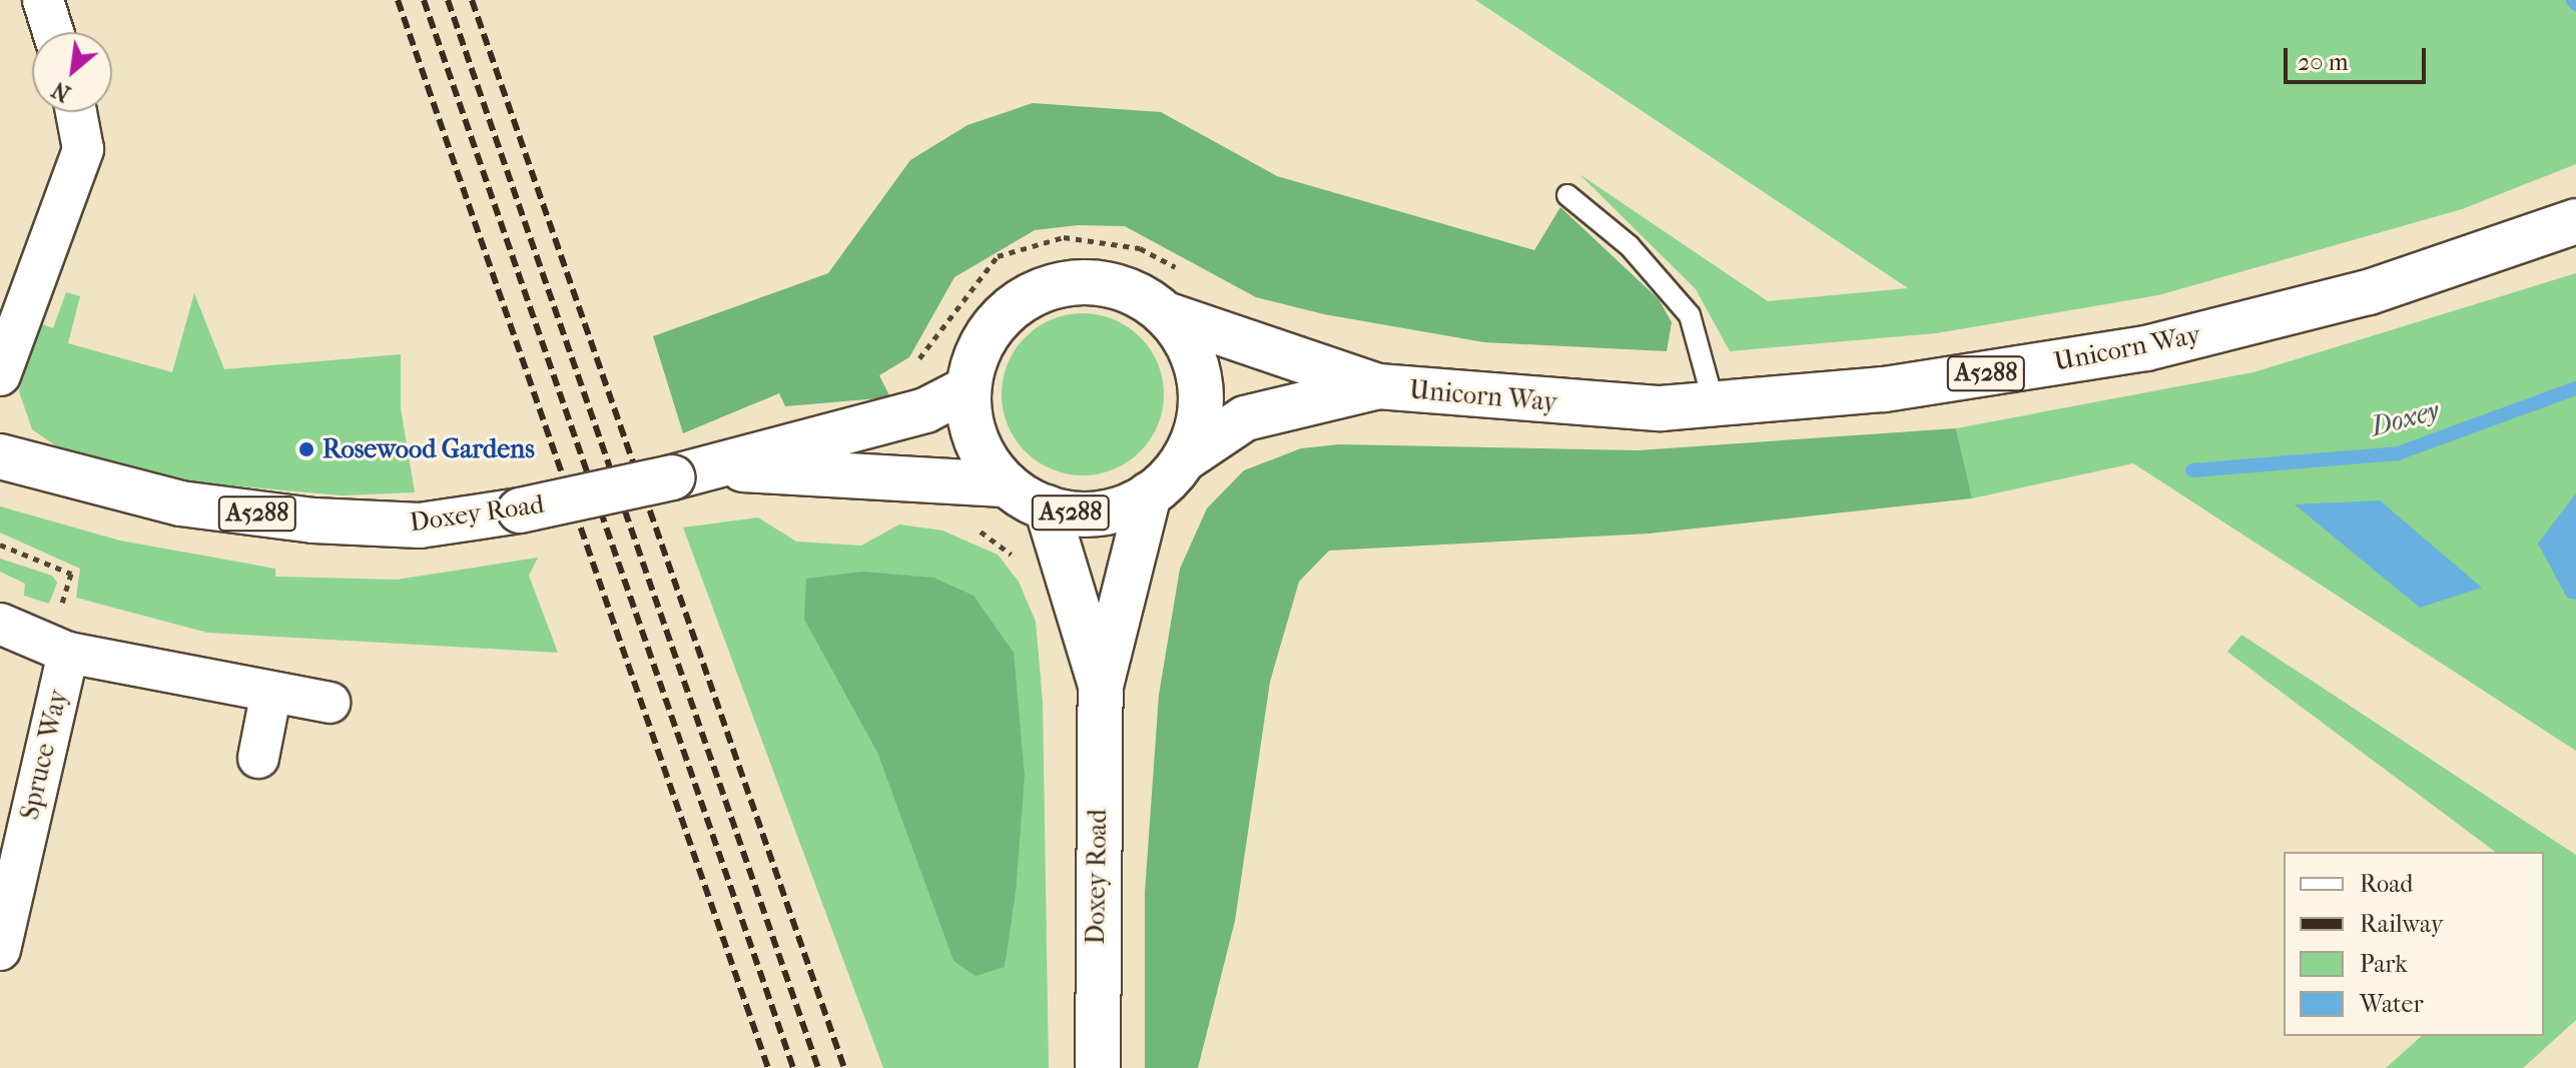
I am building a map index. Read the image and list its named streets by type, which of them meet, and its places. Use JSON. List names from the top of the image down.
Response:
{
  "streets": {
    "main road": ["Unicorn Way", "A5288", "Doxey Road"],
    "street": ["Spruce Way"]
  },
  "crossings": [
    ["Unicorn Way", "A5288"],
    ["Unicorn Way", "Doxey Road"],
    ["A5288", "Doxey Road"]
  ],
  "water": ["Doxey"],
  "places": ["Rosewood Gardens"],
  "legend": [
    "Road",
    "Railway",
    "Park",
    "Water"
  ],
  "scale_bar": "20 m",
  "north": "bottom left"
}
